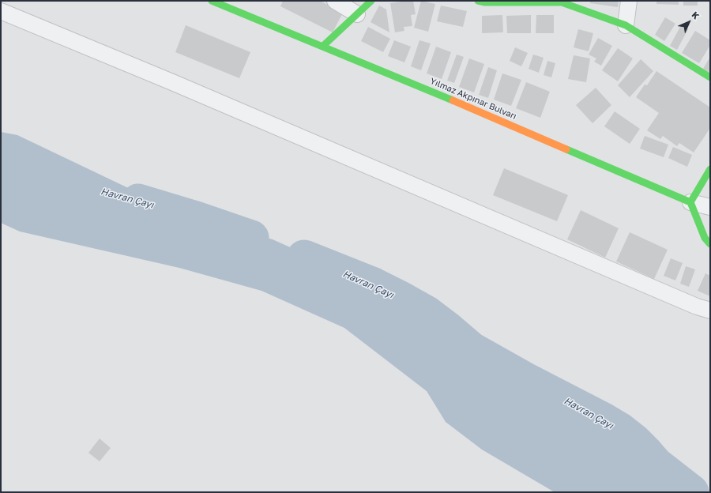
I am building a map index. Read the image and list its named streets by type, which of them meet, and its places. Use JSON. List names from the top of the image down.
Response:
{
  "streets": {
    "main road": ["Yılmaz Akpınar Bulvarı"]
  },
  "water": ["Havran Çayı"],
  "north": "top right"
}
